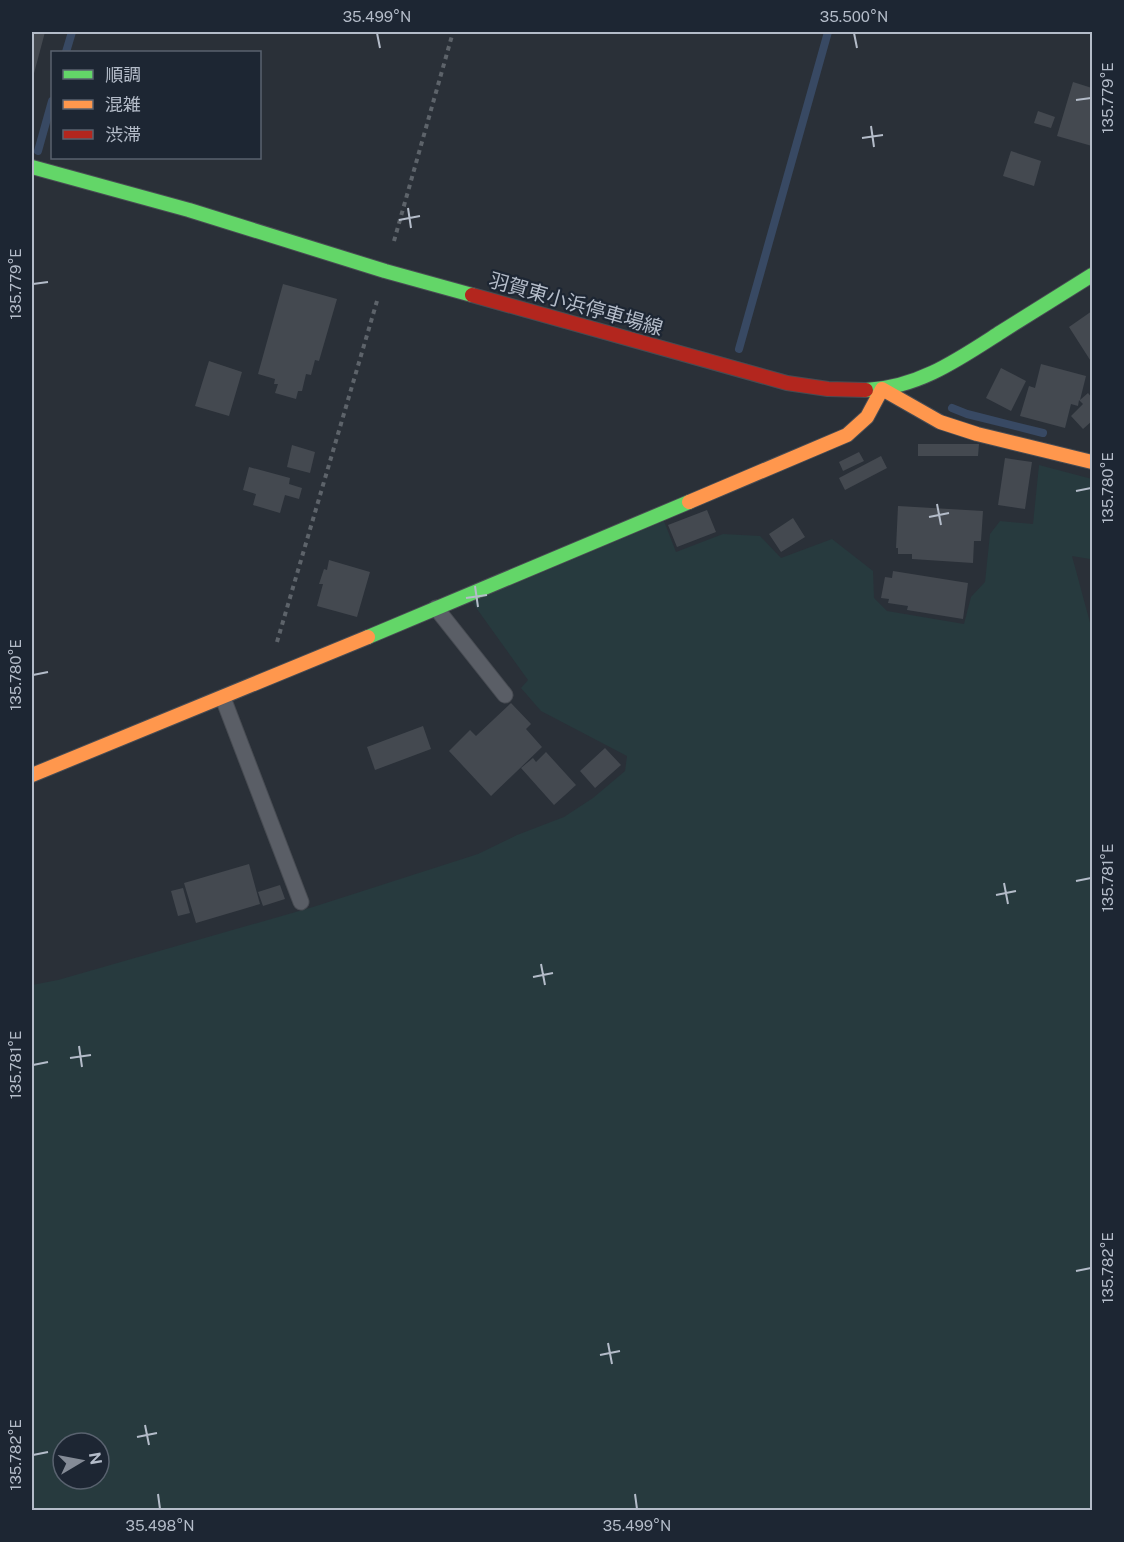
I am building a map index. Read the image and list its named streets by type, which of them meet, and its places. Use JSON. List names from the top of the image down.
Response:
{
  "streets": {
    "street": ["羽賀東小浜停車場線"]
  },
  "legend": ["順調", "混雑", "渋滞"],
  "north": "right",
  "coordinates": [
    "35.499°N",
    "35.500°N",
    "135.779°E",
    "135.780°E",
    "135.781°E",
    "135.782°E",
    "35.498°N"
  ]
}
